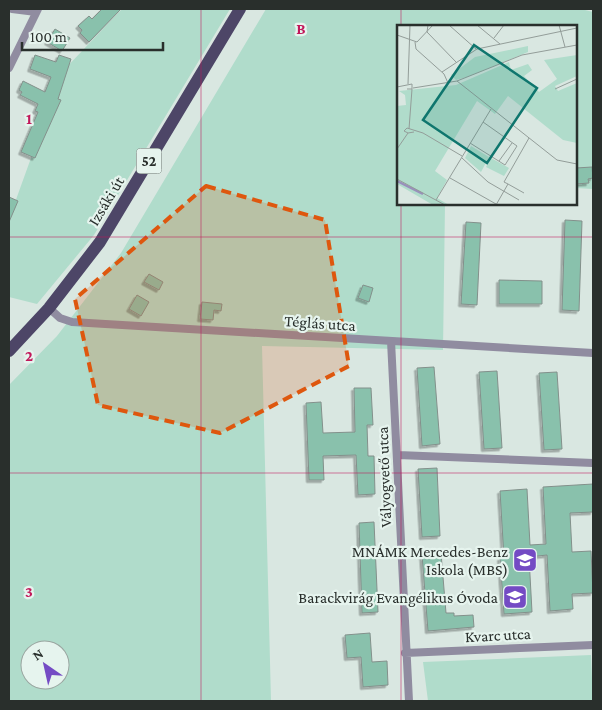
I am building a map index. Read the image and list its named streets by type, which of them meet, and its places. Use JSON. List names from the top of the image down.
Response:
{
  "streets": {
    "main road": ["52", "Izsáki út"],
    "street": ["Téglás utca", "Vályogvető utca", "Kvarc utca"]
  },
  "crossings": [
    ["Izsáki út", "Téglás utca"],
    ["Téglás utca", "Vályogvető utca"],
    ["Vályogvető utca", "Kvarc utca"]
  ],
  "places": {
    "school or university": ["MNÁMK Mercedes-Benz Iskola (MBS)", "Barackvirág Evangélikus Óvoda"]
  },
  "scale_bar": "100 m",
  "north": "top left",
  "grid": {
    "columns": ["B"],
    "rows": ["1", "2", "3"]
  }
}
